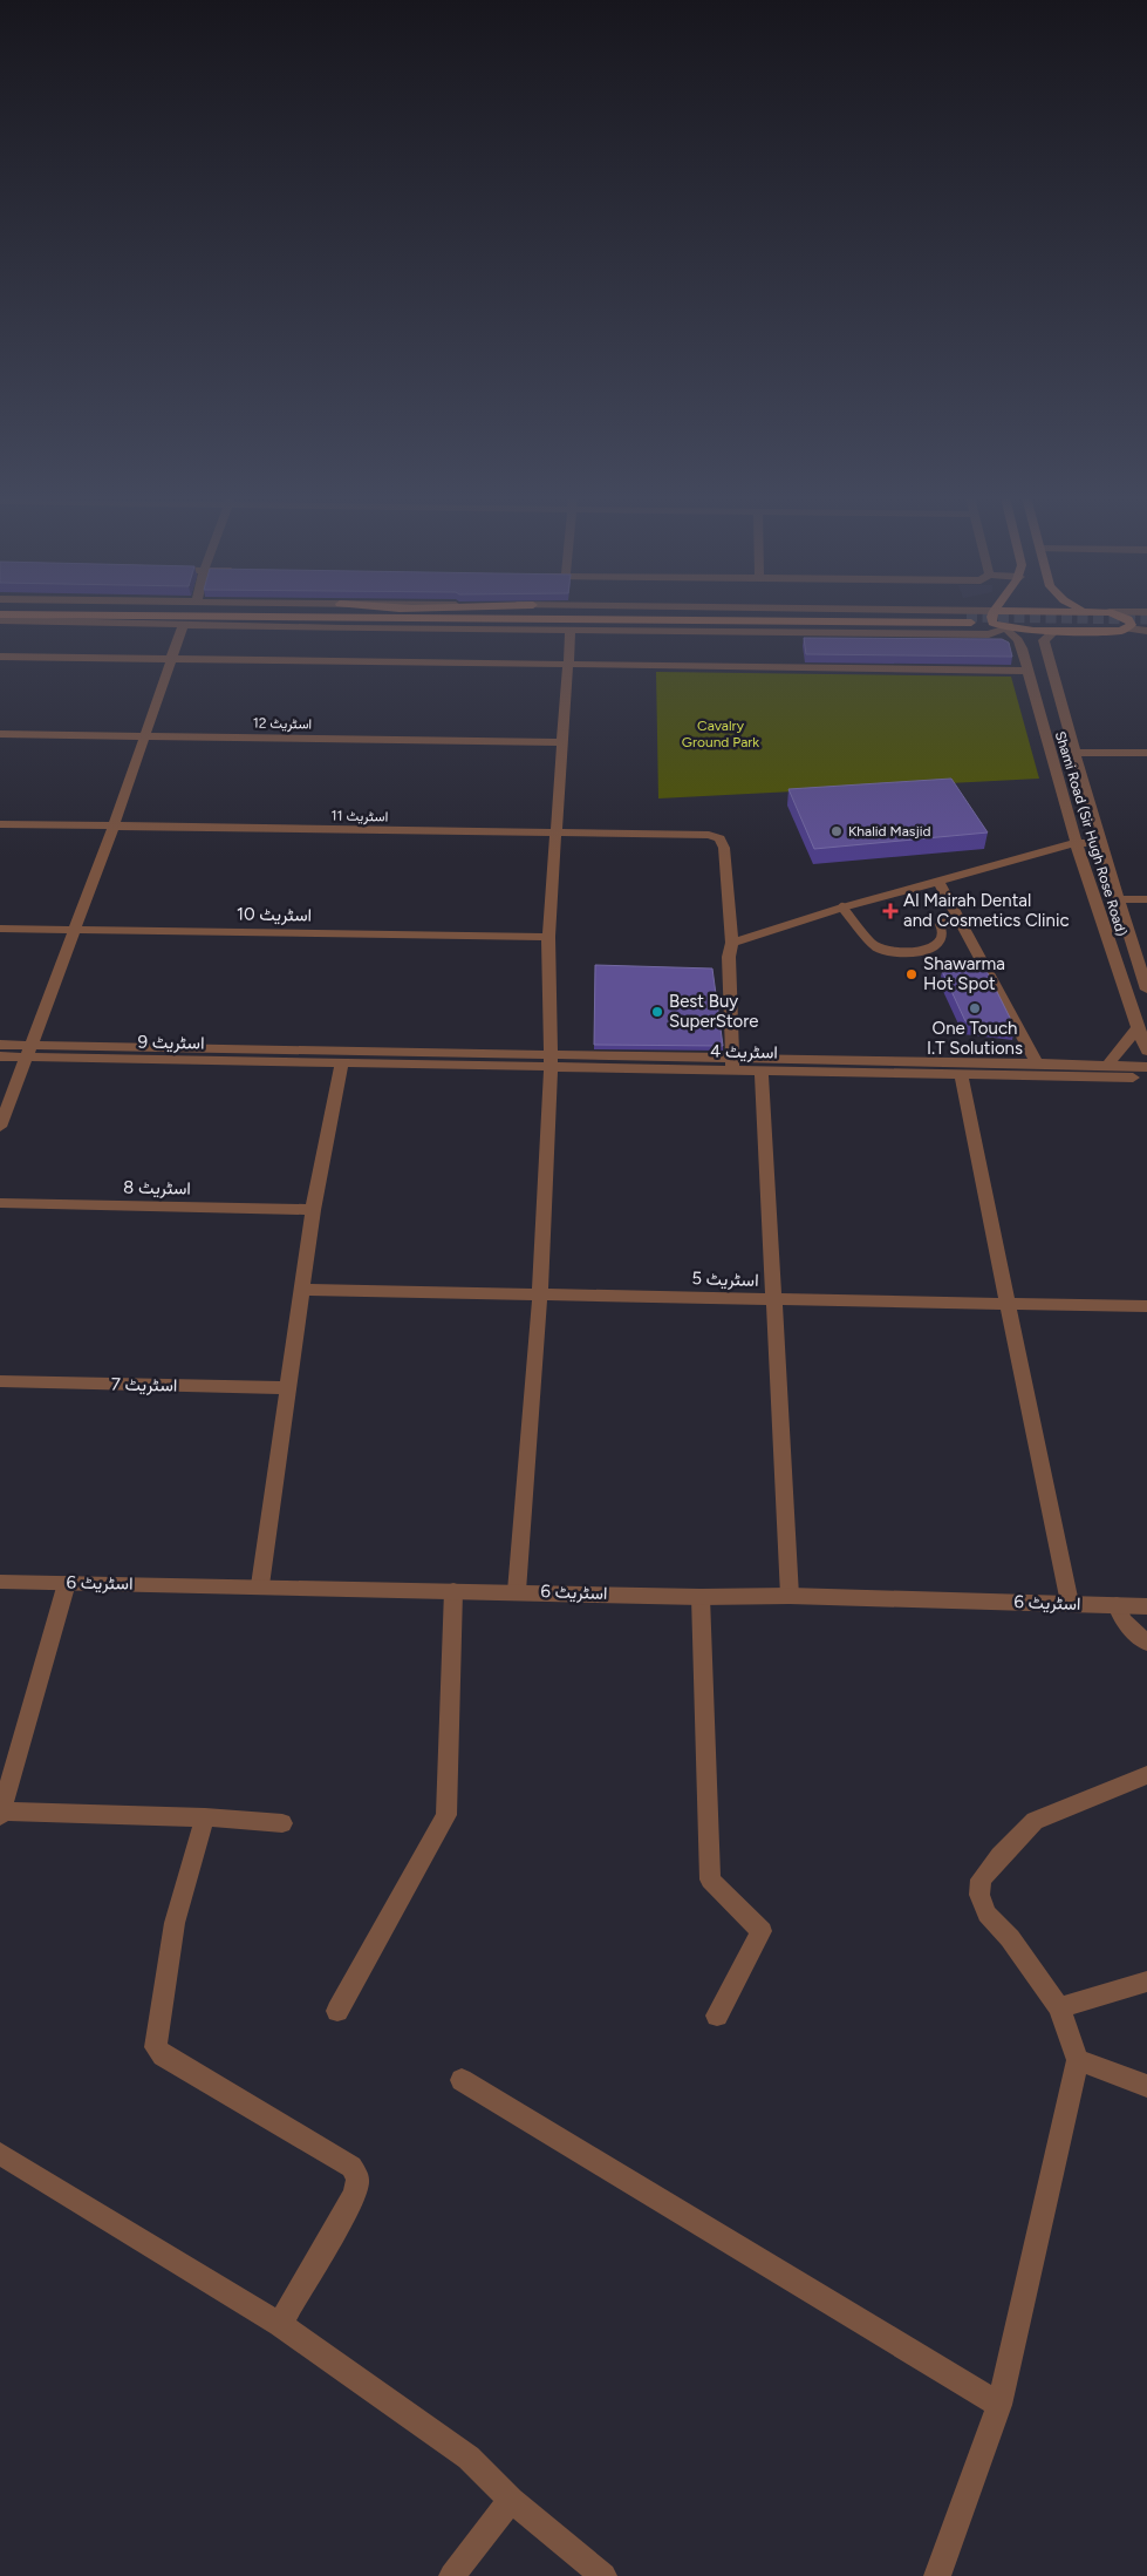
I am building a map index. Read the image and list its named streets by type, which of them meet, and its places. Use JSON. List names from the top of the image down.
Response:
{
  "streets": {
    "street": [
      "اسٹریٹ 12",
      "اسٹریٹ 11",
      "Shami Road (Sir Hugh Rose Road)",
      "اسٹریٹ 10",
      "اسٹریٹ 9",
      "اسٹریٹ 4",
      "اسٹریٹ 8",
      "اسٹریٹ 5",
      "اسٹریٹ 7",
      "اسٹریٹ 6"
    ]
  },
  "crossings": [
    ["اسٹریٹ 9", "اسٹریٹ 4"]
  ],
  "parks": ["Cavalry Ground Park"],
  "places": {
    "other": [
      "Khalid Masjid",
      "Shawarma Hot Spot",
      "One Touch I.T Solutions",
      "Best Buy SuperStore"
    ],
    "health": ["Al Mairah Dental and Cosmetics Clinic"]
  }
}
